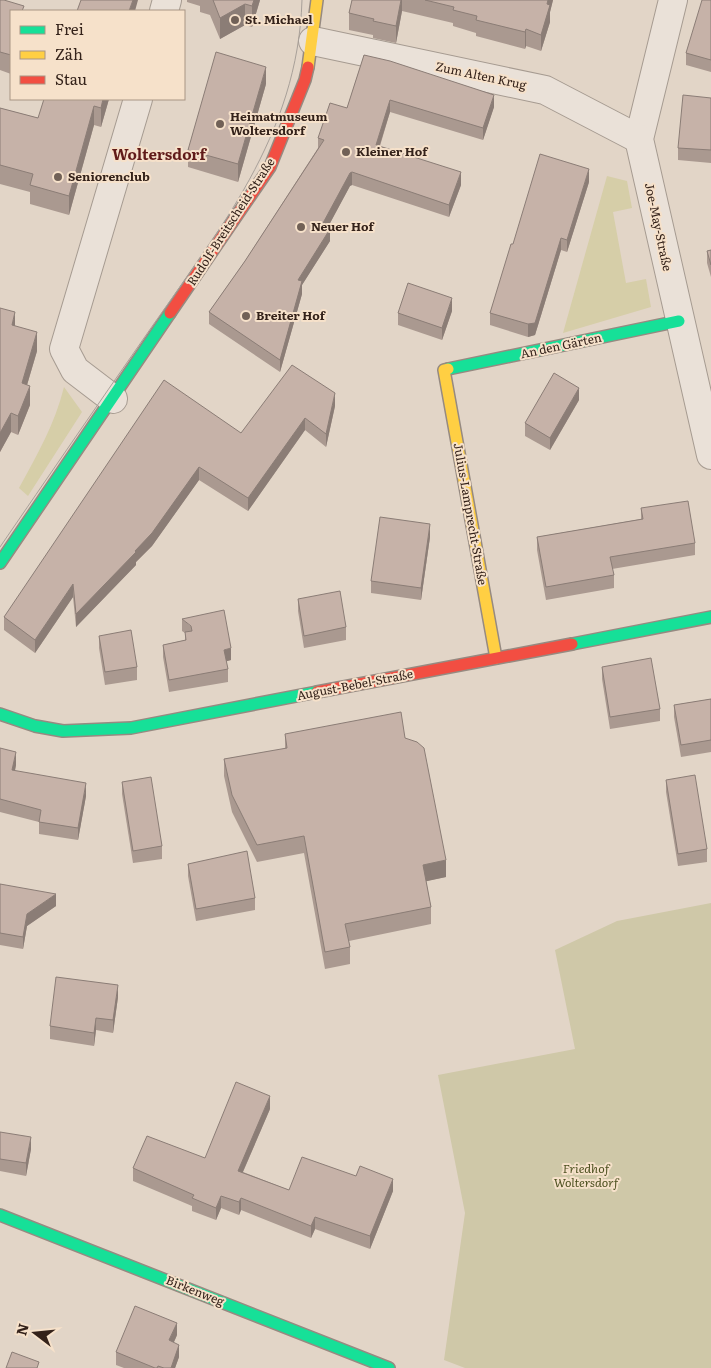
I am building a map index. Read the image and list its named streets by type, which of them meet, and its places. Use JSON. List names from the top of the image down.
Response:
{
  "streets": {
    "street": [
      "Zum Alten Krug",
      "Rudolf-Breitscheid-Straße",
      "Joe-May-Straße",
      "An den Gärten",
      "Julius-Lamprecht-Straße",
      "August-Bebel-Straße",
      "Birkenweg"
    ]
  },
  "crossings": [
    ["Zum Alten Krug", "Rudolf-Breitscheid-Straße"],
    ["Zum Alten Krug", "Joe-May-Straße"],
    ["Joe-May-Straße", "An den Gärten"],
    ["An den Gärten", "Julius-Lamprecht-Straße"],
    ["Julius-Lamprecht-Straße", "August-Bebel-Straße"]
  ],
  "districts": ["Woltersdorf"],
  "parks": ["Friedhof Woltersdorf"],
  "places": [
    "St. Michael",
    "Heimatmuseum Woltersdorf",
    "Kleiner Hof",
    "Seniorenclub",
    "Neuer Hof",
    "Breiter Hof"
  ],
  "legend": ["Frei", "Zäh", "Stau"],
  "north": "left"
}
